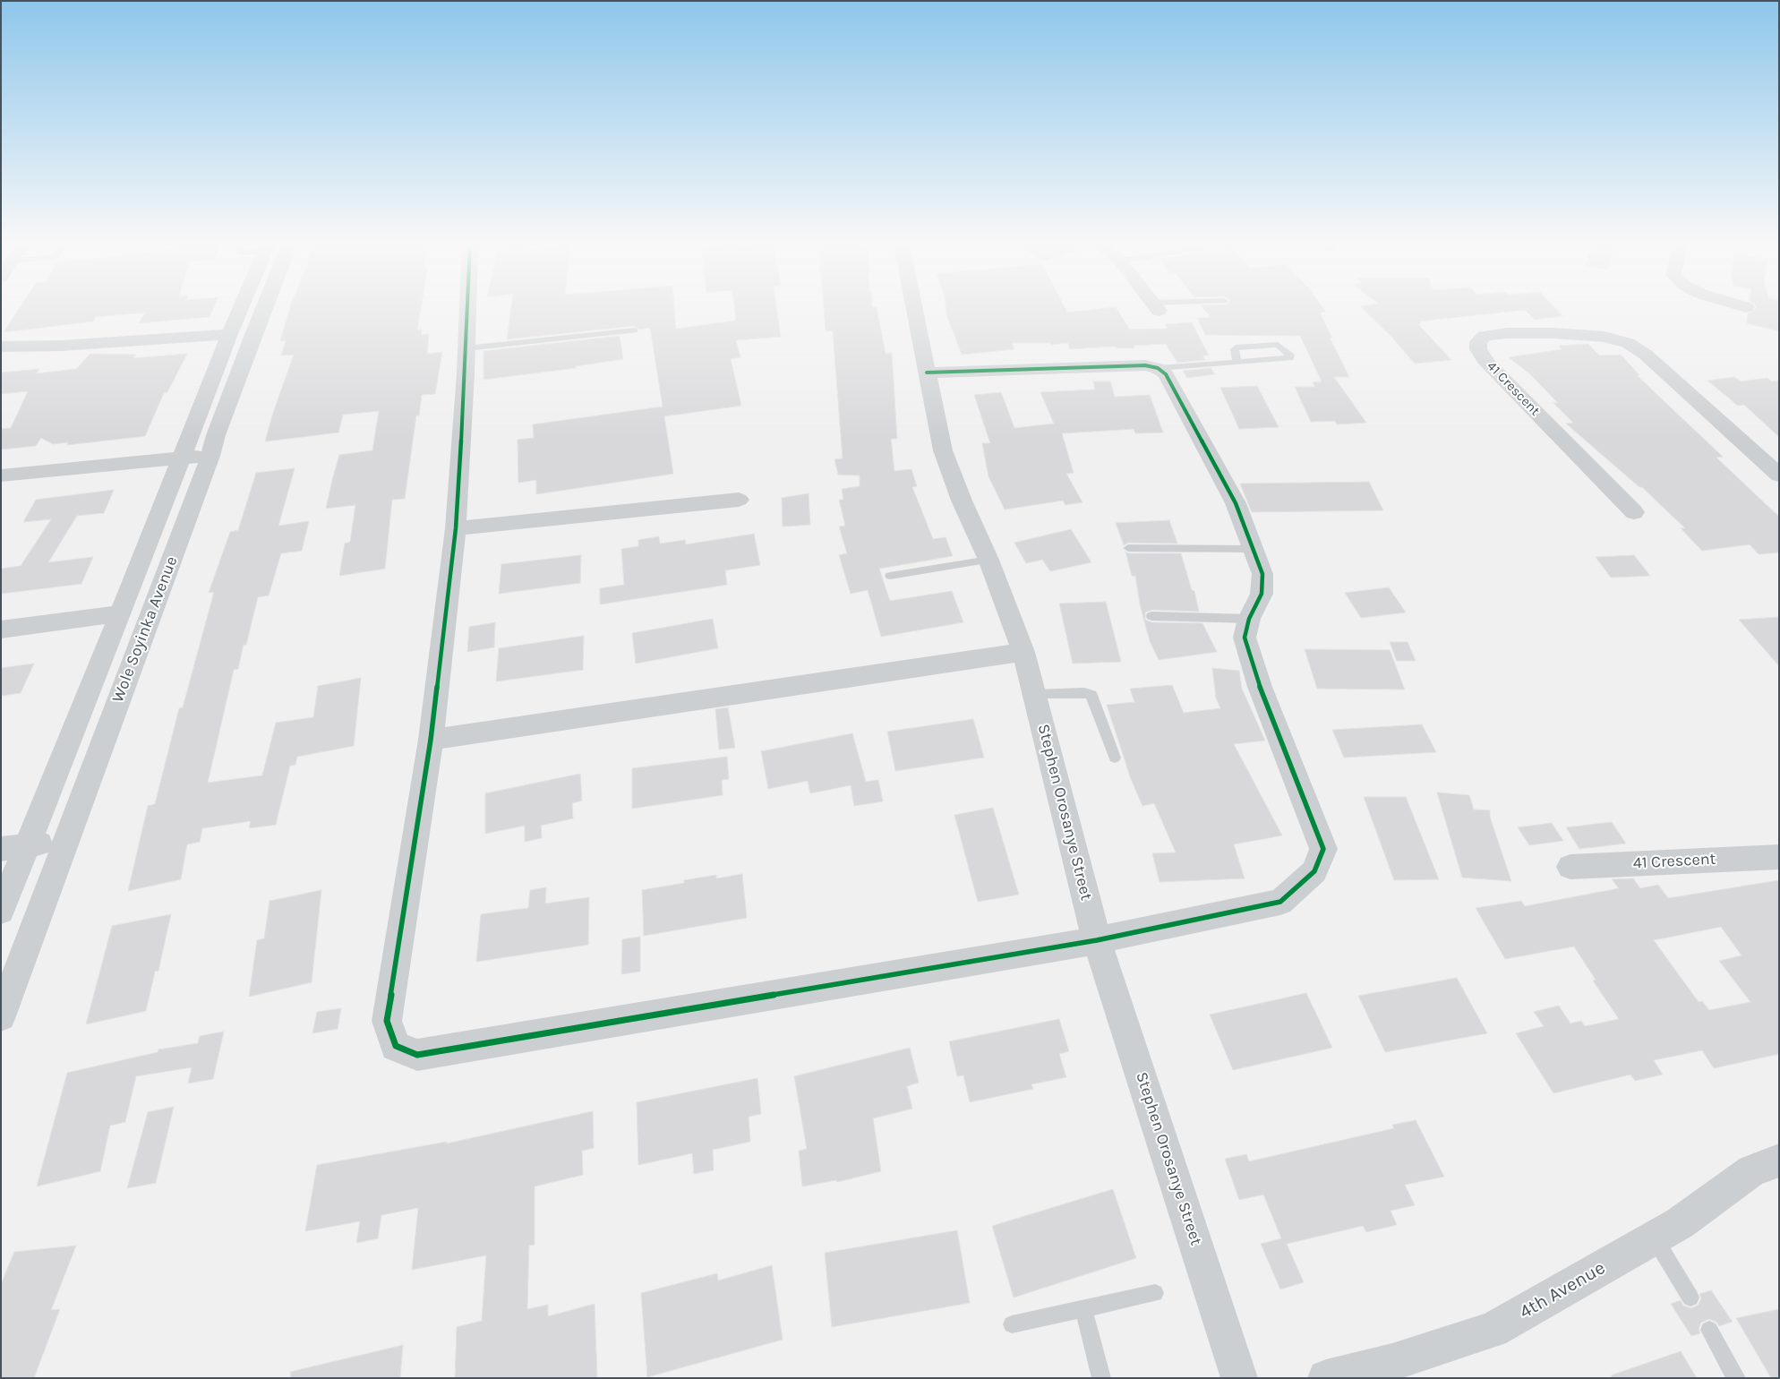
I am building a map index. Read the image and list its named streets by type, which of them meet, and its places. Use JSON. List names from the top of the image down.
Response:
{
  "streets": {
    "street": [
      "41 Crescent",
      "Wole Soyinka Avenue",
      "Stephen Orosanye Street",
      "4th Avenue"
    ]
  }
}
